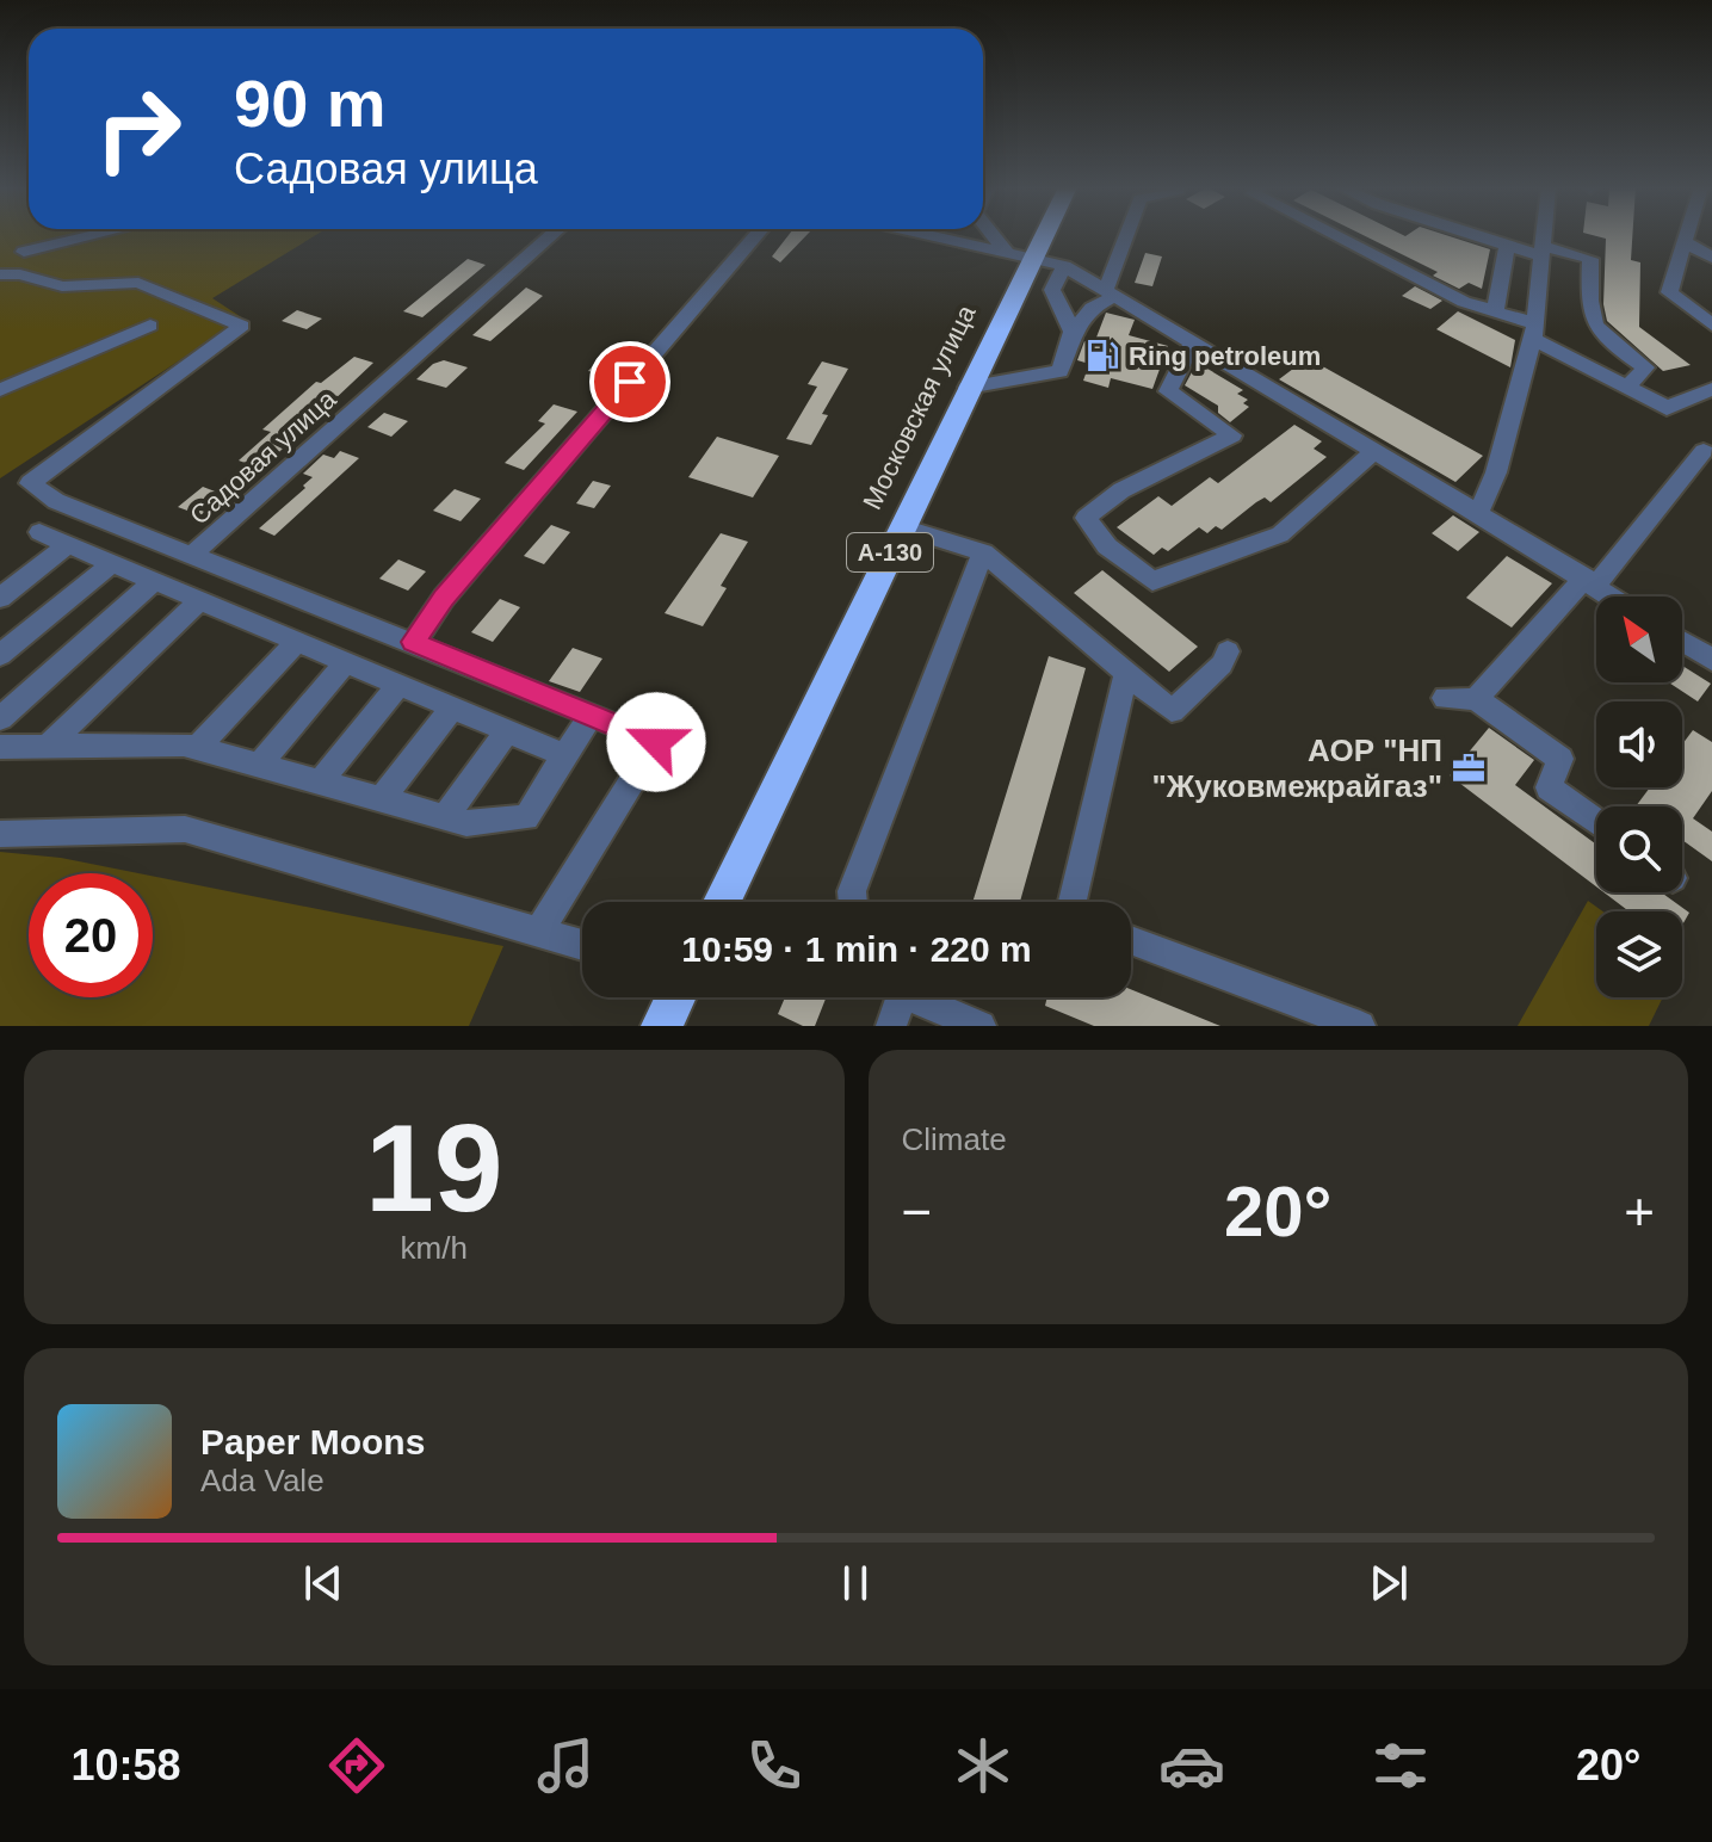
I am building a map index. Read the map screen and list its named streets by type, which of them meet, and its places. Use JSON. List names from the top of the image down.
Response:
{
  "streets": {
    "highway": ["Московская улица", "А-130"],
    "street": ["Садовая улица"]
  },
  "places": {
    "fuel station": ["Ring petroleum"],
    "office": ["АОР \"НП \"Жуковмежрайгаз\""]
  },
  "north": "top left",
  "page": {
    "turn": ["90 m", "Садовая улица"],
    "limit": "20",
    "trip": "10:59 · 1 min · 220 m",
    "tile": [
      ["19", "km/h"],
      "Climate"
    ],
    "heat": ["−", "20°", "+"],
    "song": ["Paper Moons", "Ada Vale"],
    "tabs": ["10:58", "20°"]
  }
}
